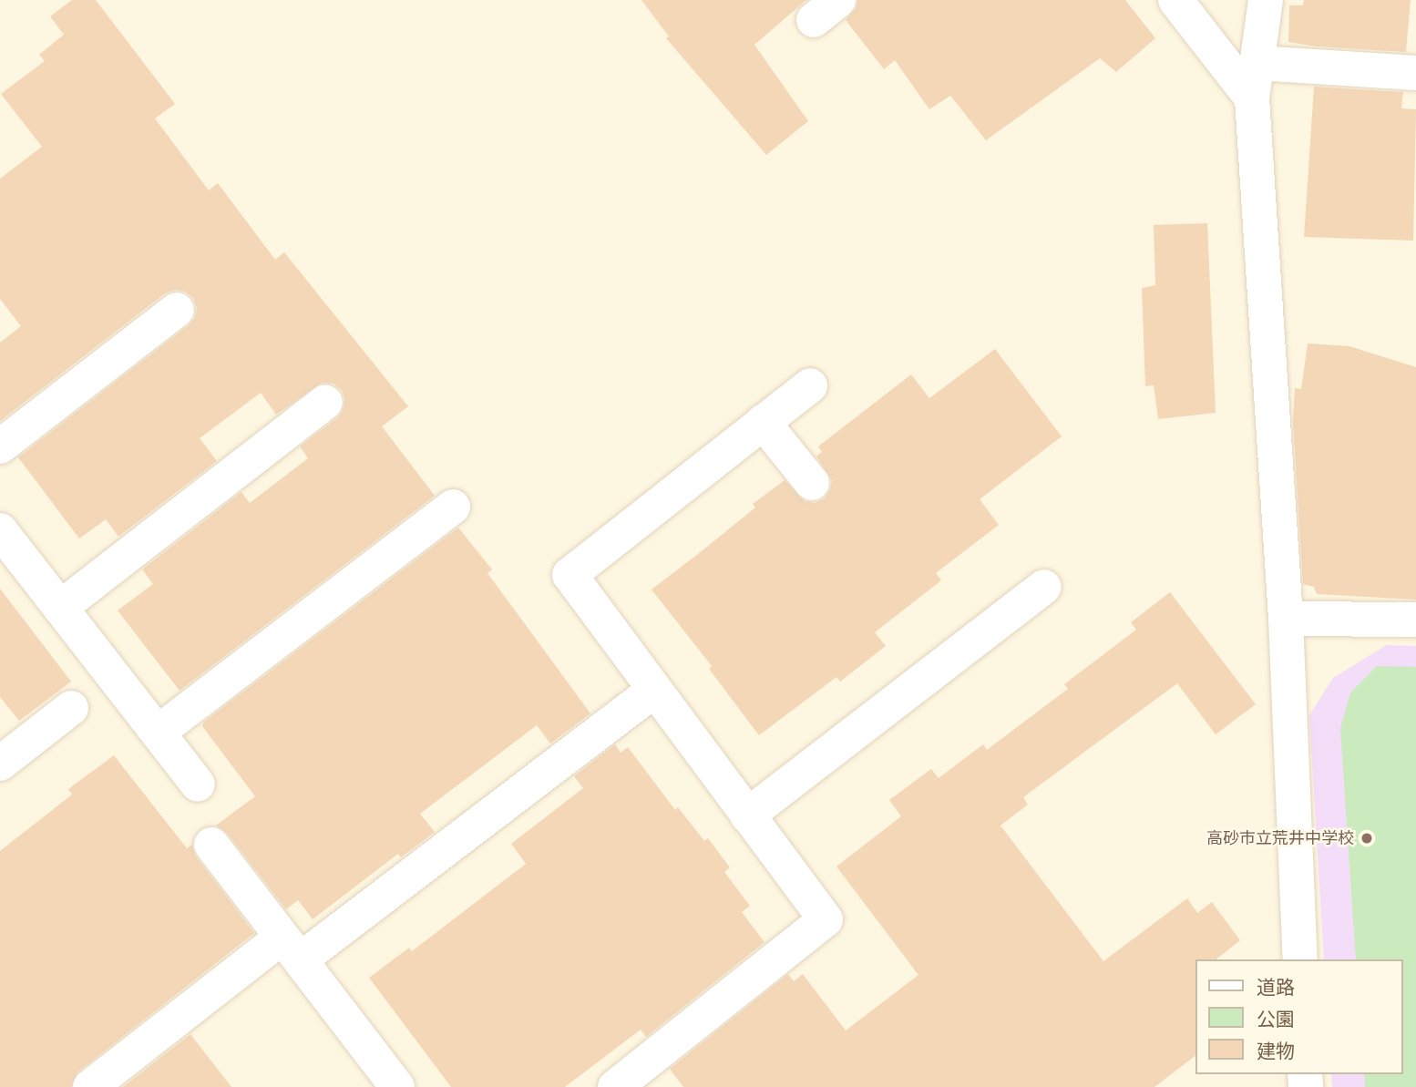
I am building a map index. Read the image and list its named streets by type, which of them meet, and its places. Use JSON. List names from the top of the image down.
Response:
{
  "places": ["高砂市立荒井中学校"],
  "legend": ["道路", "公園", "建物"]
}
